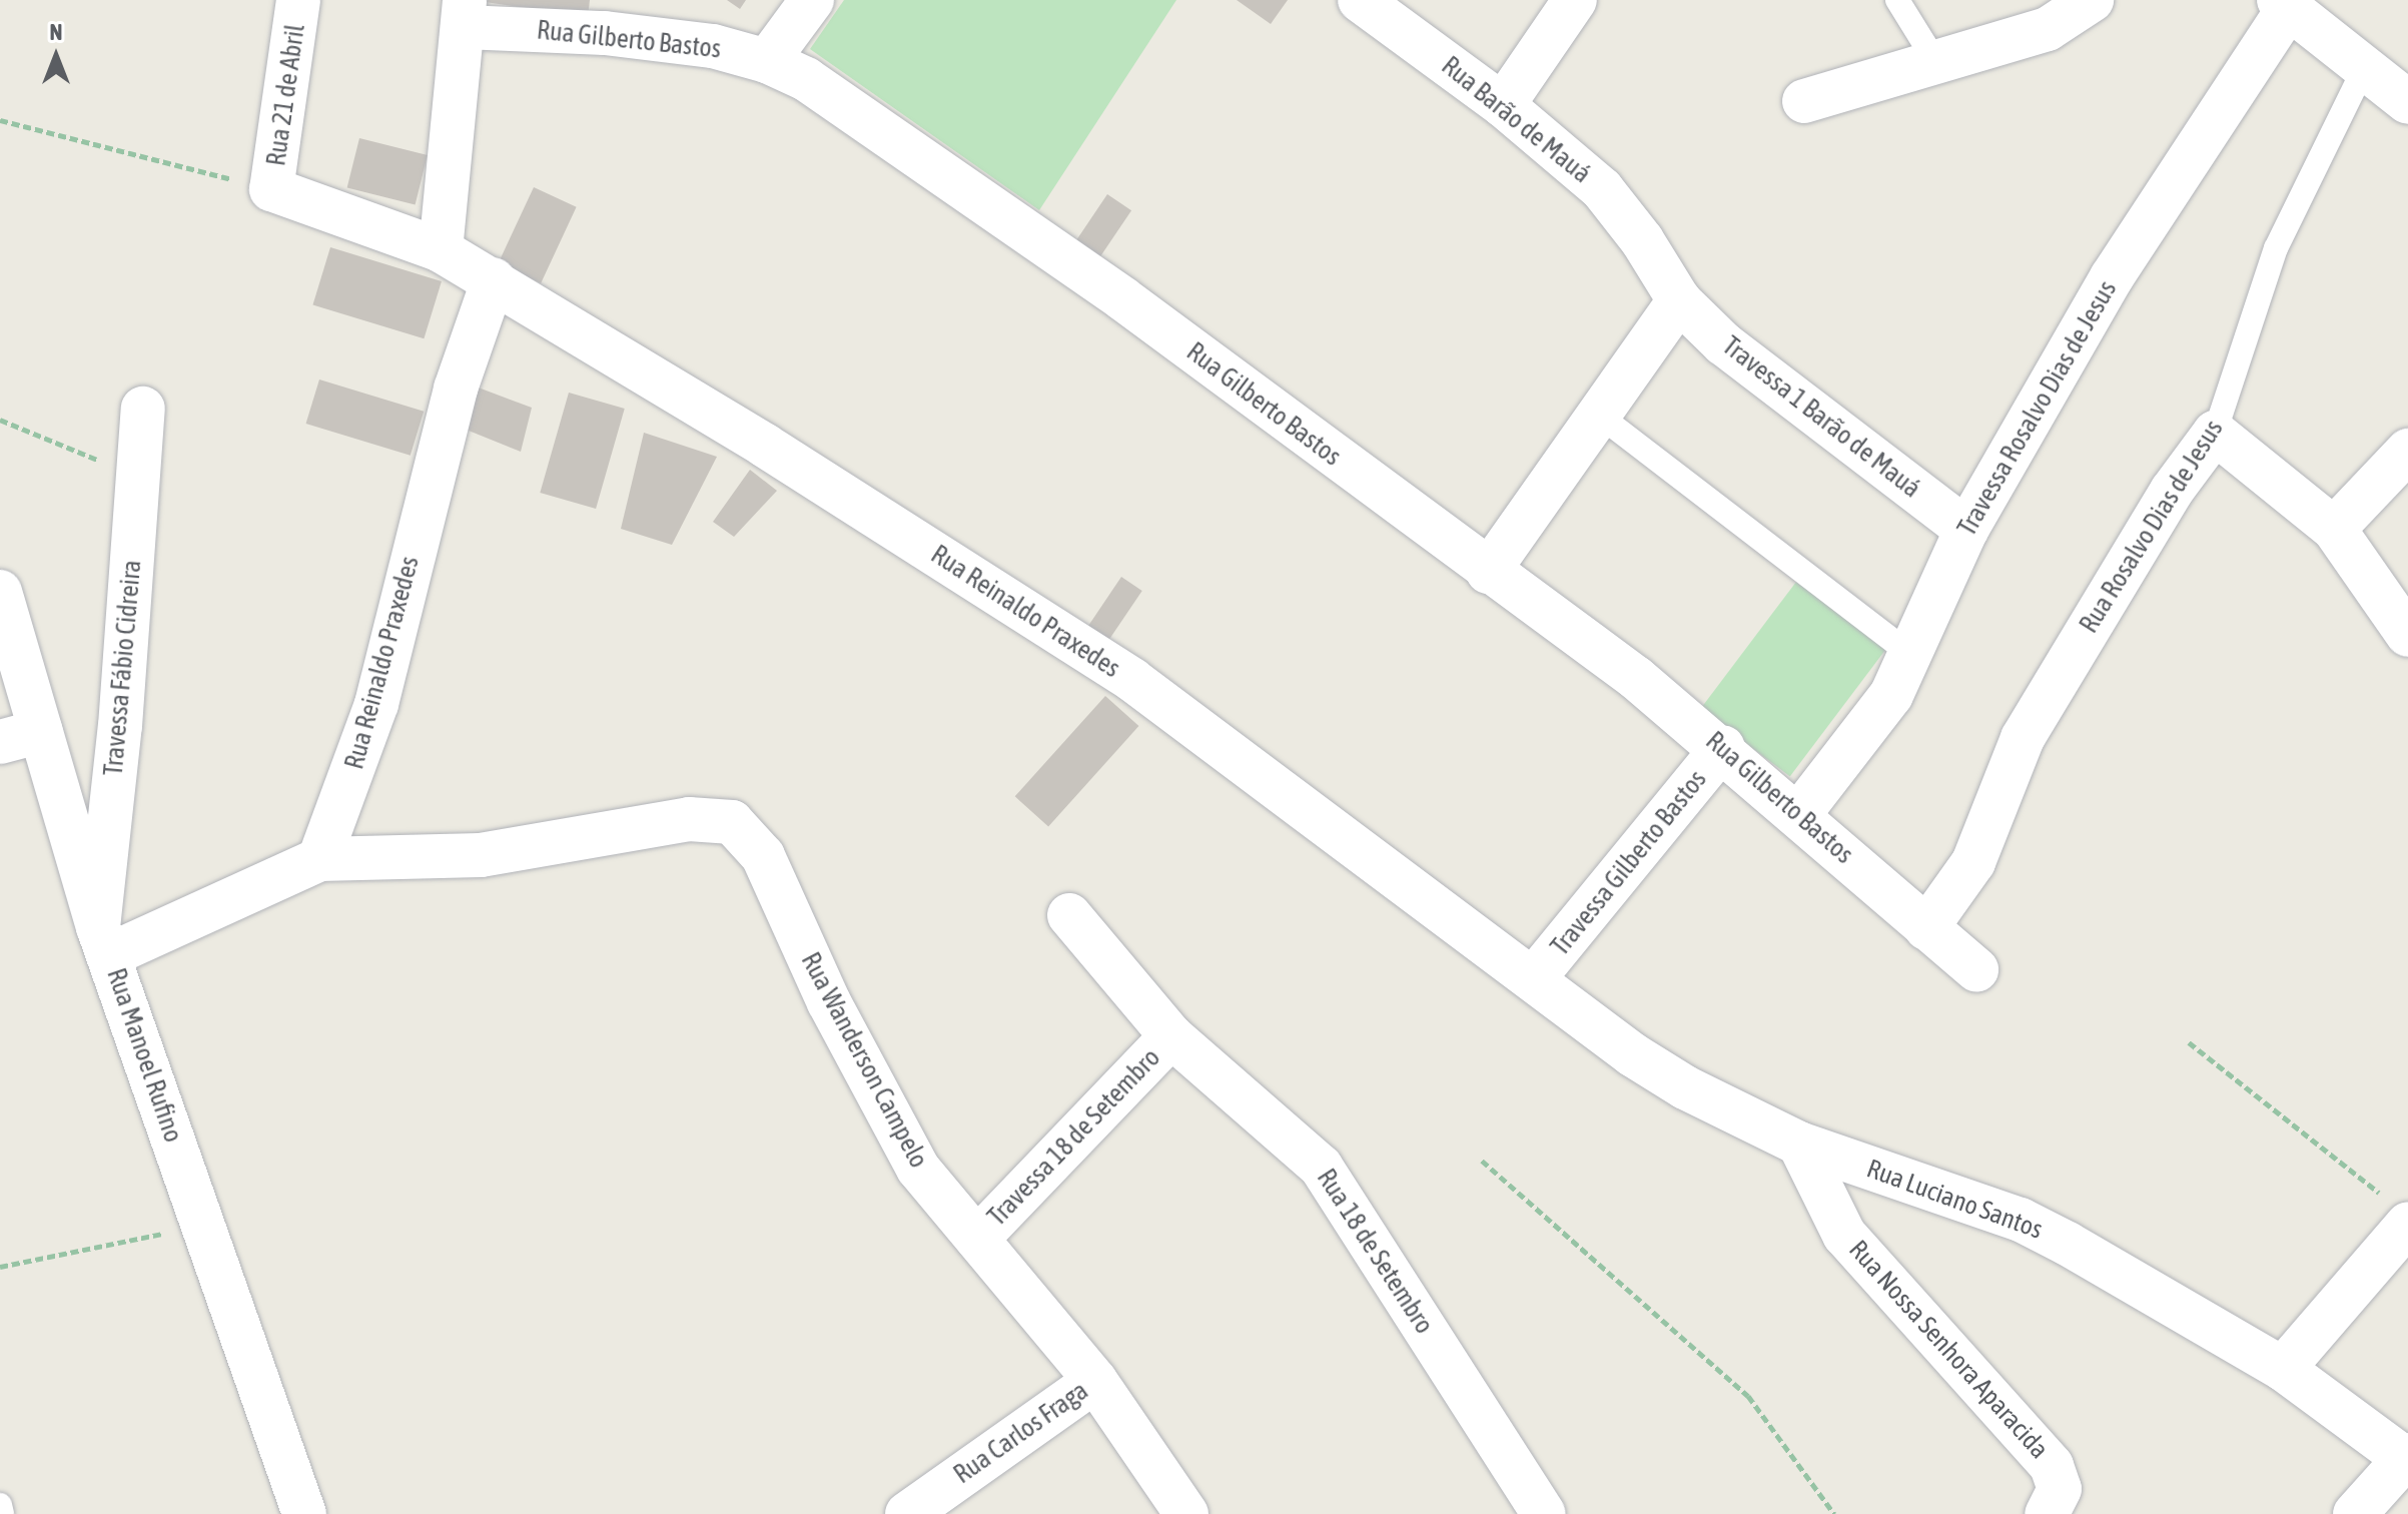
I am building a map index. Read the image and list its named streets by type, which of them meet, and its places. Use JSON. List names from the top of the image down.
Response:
{
  "streets": {
    "street": [
      "Rua Gilberto Bastos",
      "Rua 21 de Abril",
      "Rua Barão de Mauá",
      "Travessa Rosalvo Dias de Jesus",
      "Travessa 1 Barão de Mauá",
      "Rua Rosalvo Dias de Jesus",
      "Rua Reinaldo Praxedes",
      "Travessa Fábio Cidreira",
      "Travessa Gilberto Bastos",
      "Rua Manoel Rufino",
      "Rua Wanderson Campelo",
      "Travessa 18 de Setembro",
      "Rua Luciano Santos",
      "Rua 18 de Setembro",
      "Rua Nossa Senhora Aparacida",
      "Rua Carlos Fraga"
    ]
  },
  "crossings": [
    ["Rua Gilberto Bastos", "Travessa Rosalvo Dias de Jesus"],
    ["Rua Gilberto Bastos", "Rua Rosalvo Dias de Jesus"],
    ["Rua Gilberto Bastos", "Travessa Gilberto Bastos"],
    ["Rua 21 de Abril", "Rua Reinaldo Praxedes"],
    ["Rua Barão de Mauá", "Travessa 1 Barão de Mauá"],
    ["Travessa Rosalvo Dias de Jesus", "Travessa 1 Barão de Mauá"],
    ["Rua Reinaldo Praxedes", "Travessa Gilberto Bastos"],
    ["Rua Reinaldo Praxedes", "Rua Wanderson Campelo"],
    ["Rua Reinaldo Praxedes", "Rua Luciano Santos"],
    ["Travessa Fábio Cidreira", "Rua Manoel Rufino"],
    ["Travessa Gilberto Bastos", "Rua Luciano Santos"],
    ["Rua Wanderson Campelo", "Travessa 18 de Setembro"],
    ["Rua Wanderson Campelo", "Rua Carlos Fraga"],
    ["Travessa 18 de Setembro", "Rua 18 de Setembro"],
    ["Rua Luciano Santos", "Rua Nossa Senhora Aparacida"]
  ],
  "north": "top"
}
